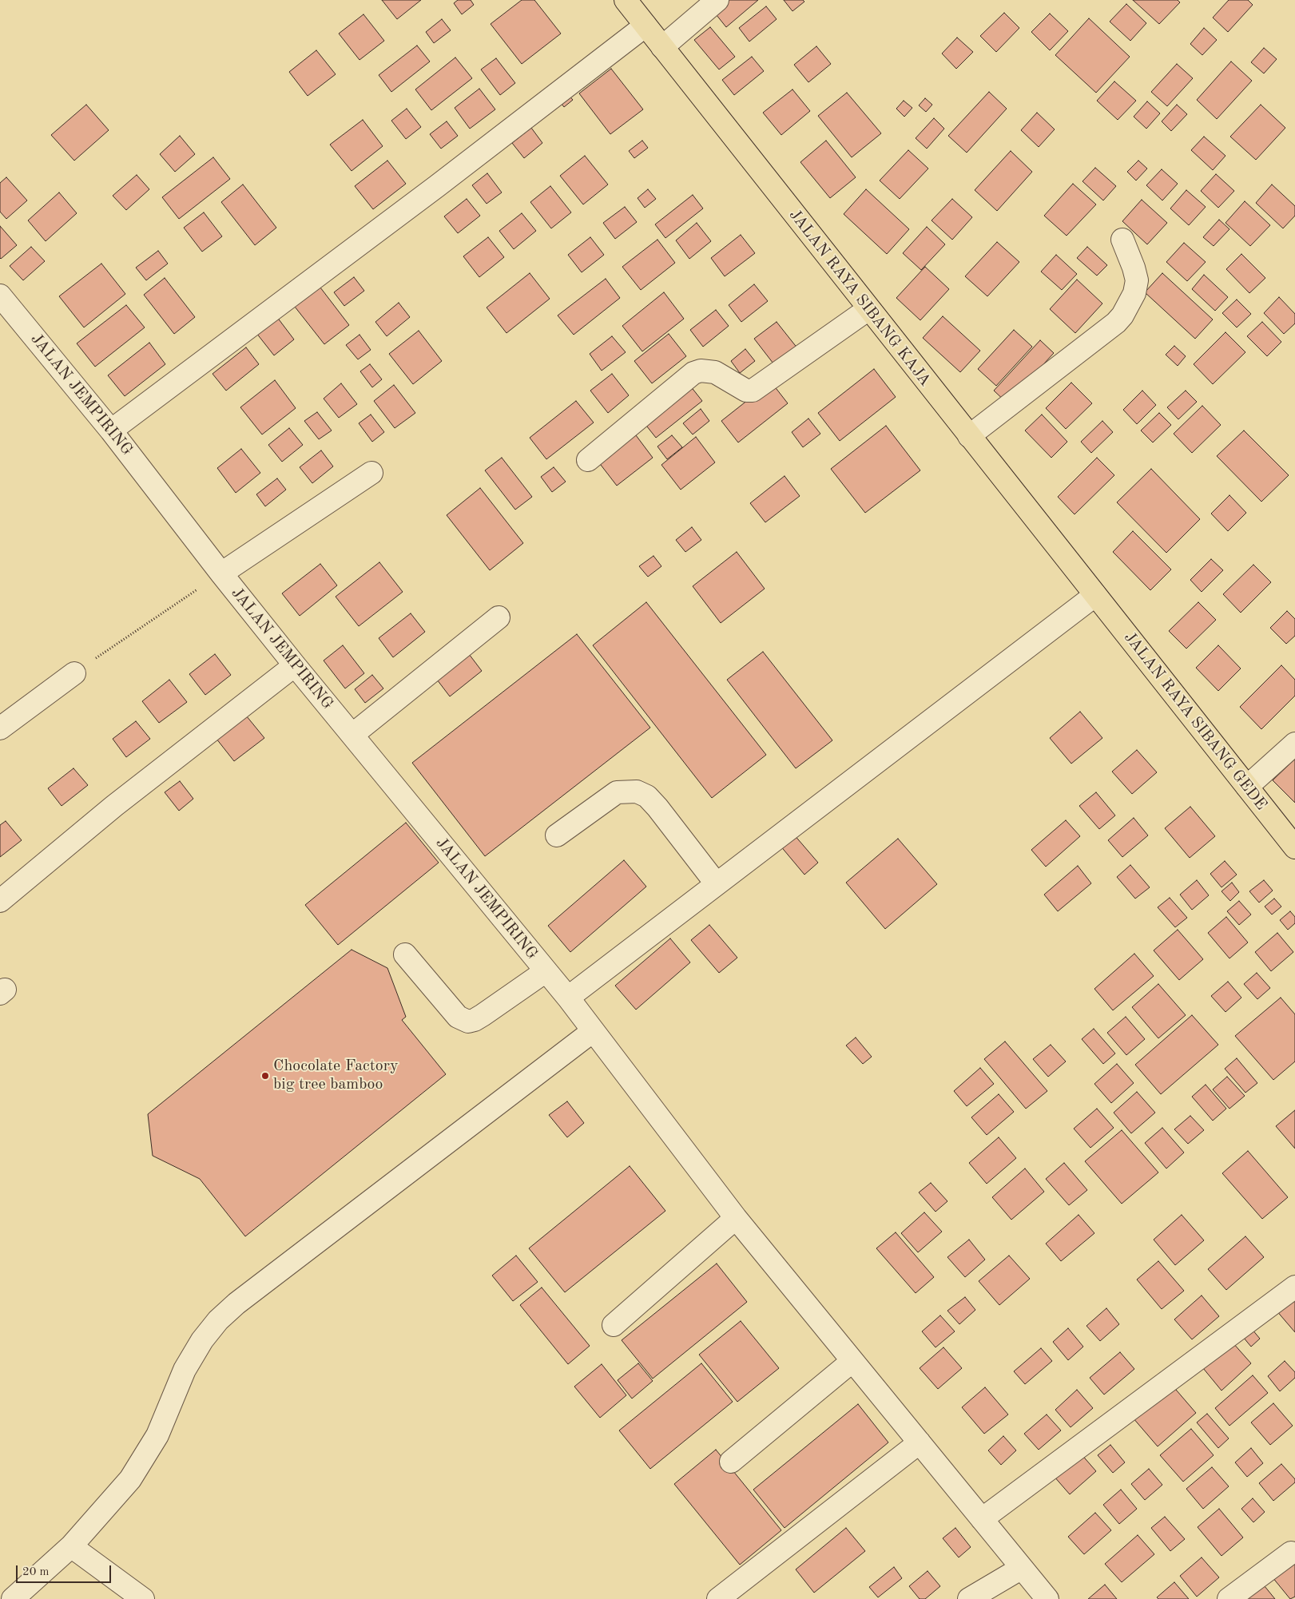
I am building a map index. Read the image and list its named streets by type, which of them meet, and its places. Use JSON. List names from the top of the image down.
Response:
{
  "streets": {
    "main road": ["JALAN RAYA SIBANG KAJA", "JALAN RAYA SIBANG GEDE"],
    "street": ["JALAN JEMPIRING"]
  },
  "crossings": [
    ["JALAN RAYA SIBANG KAJA", "JALAN RAYA SIBANG GEDE"]
  ],
  "places": ["Chocolate Factory big tree bamboo"],
  "scale_bar": "20 m"
}
